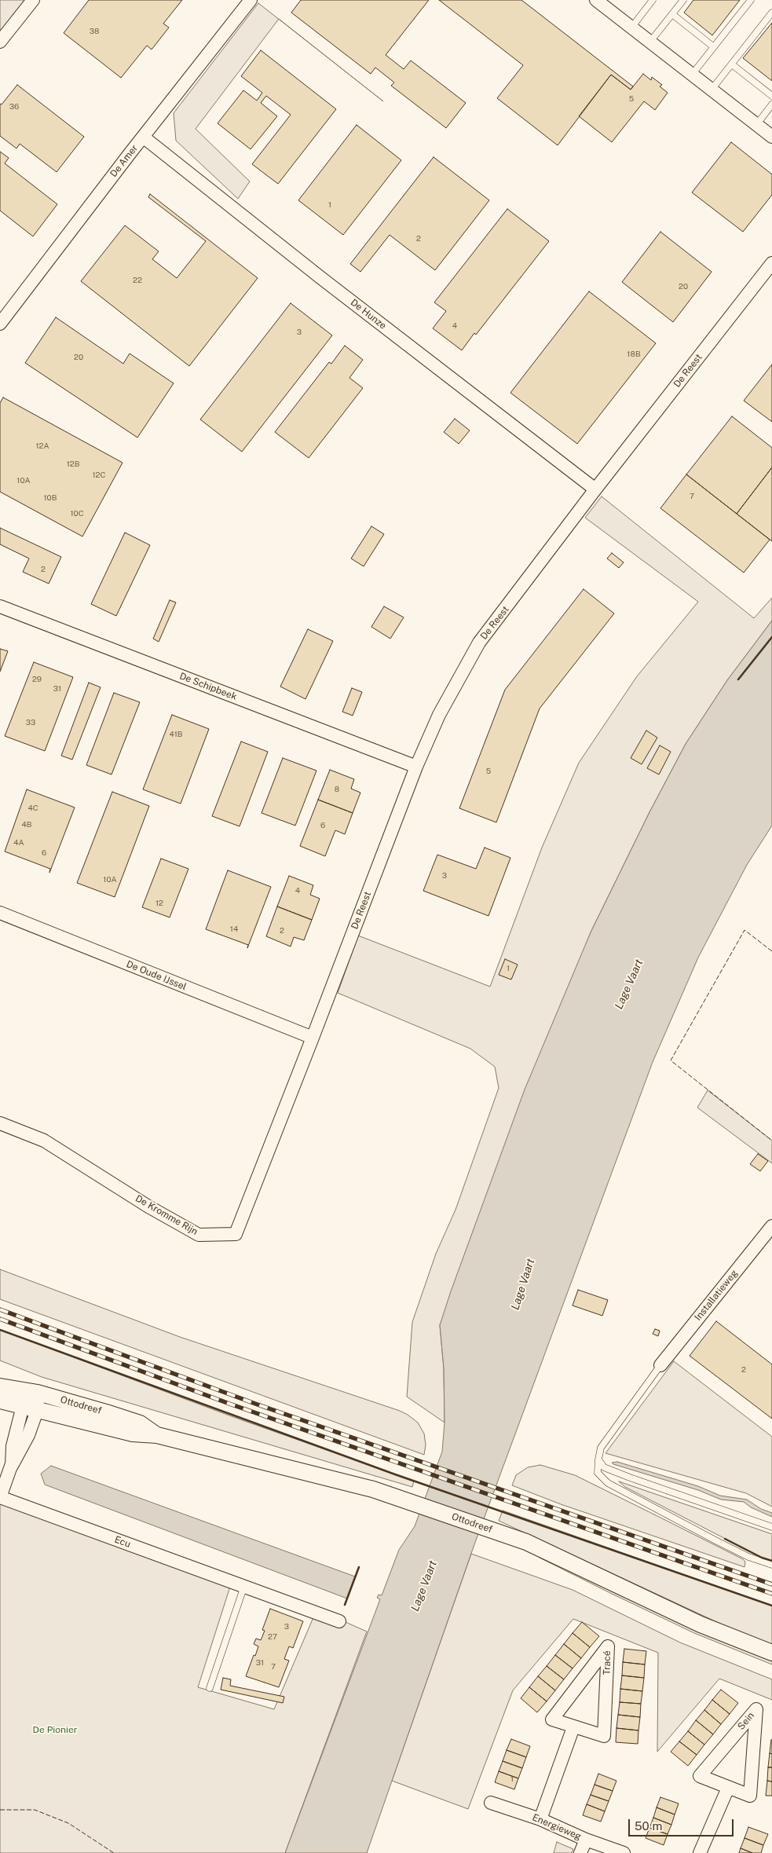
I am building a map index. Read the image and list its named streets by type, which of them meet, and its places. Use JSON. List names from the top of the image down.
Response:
{
  "streets": {
    "street": [
      "De Amer",
      "De Hunze",
      "De Reest",
      "De Schipbeek",
      "De Oude IJssel",
      "De Kromme Rijn",
      "Installatieweg",
      "Ottodreef",
      "Ecu",
      "Tracé",
      "Sein",
      "Energieweg"
    ]
  },
  "crossings": [
    ["De Amer", "De Hunze"],
    ["De Hunze", "De Reest"],
    ["De Reest", "De Schipbeek"],
    ["De Reest", "De Oude IJssel"],
    ["De Reest", "De Kromme Rijn"],
    ["De Oude IJssel", "De Kromme Rijn"],
    ["Ottodreef", "Ecu"]
  ],
  "water": ["Lage Vaart"],
  "parks": ["De Pionier"],
  "house_numbers": [
    "38",
    "5",
    "36",
    "1",
    "2",
    "22",
    "20",
    "4",
    "3",
    "18B",
    "20",
    "12A",
    "12B",
    "12C",
    "10A",
    "7",
    "10B",
    "10C",
    "2",
    "29",
    "31",
    "33",
    "41B",
    "5",
    "8",
    "4C",
    "4B",
    "6",
    "4A",
    "6",
    "3",
    "10A",
    "4",
    "12",
    "14",
    "2",
    "1",
    "2",
    "3",
    "27",
    "31",
    "7",
    "1"
  ],
  "scale_bar": "50 m"
}
